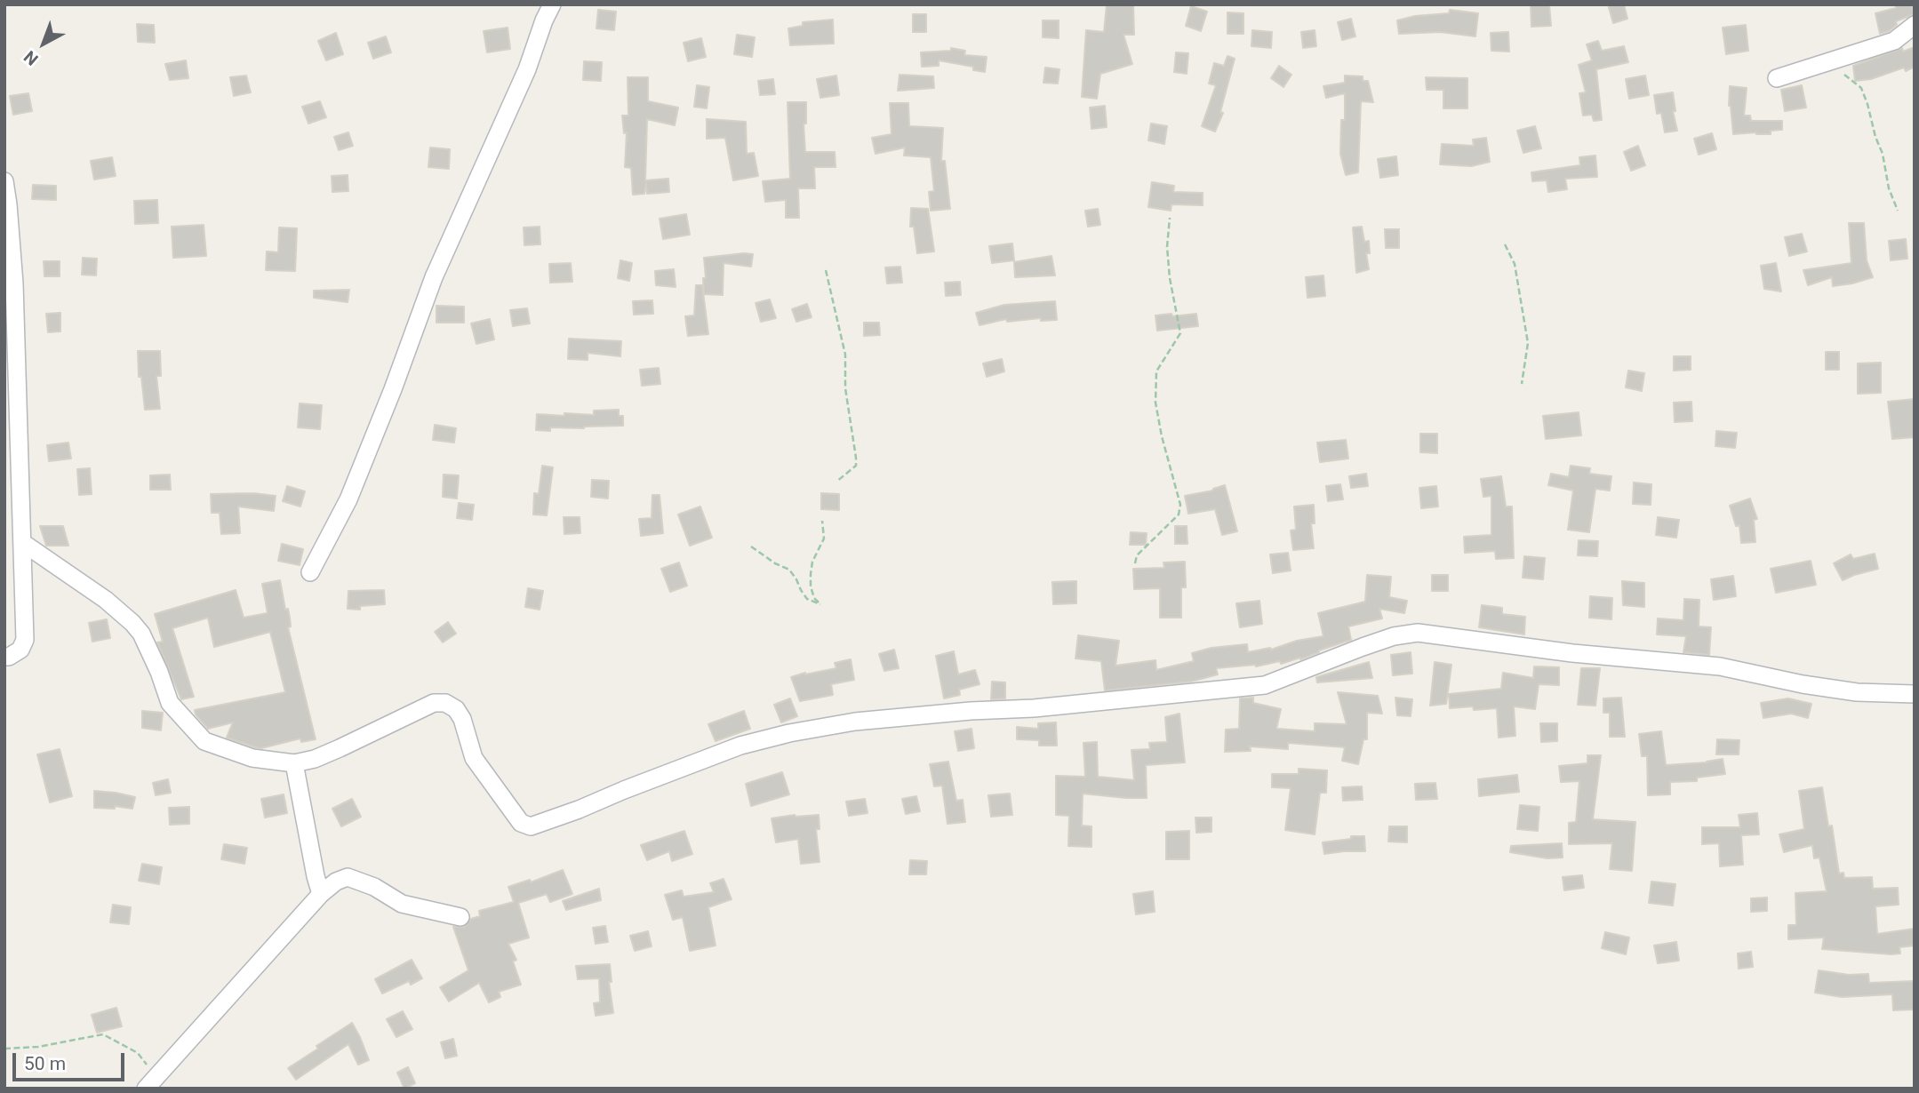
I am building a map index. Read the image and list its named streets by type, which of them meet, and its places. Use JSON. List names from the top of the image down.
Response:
{
  "scale_bar": "50 m",
  "north": "bottom left"
}
